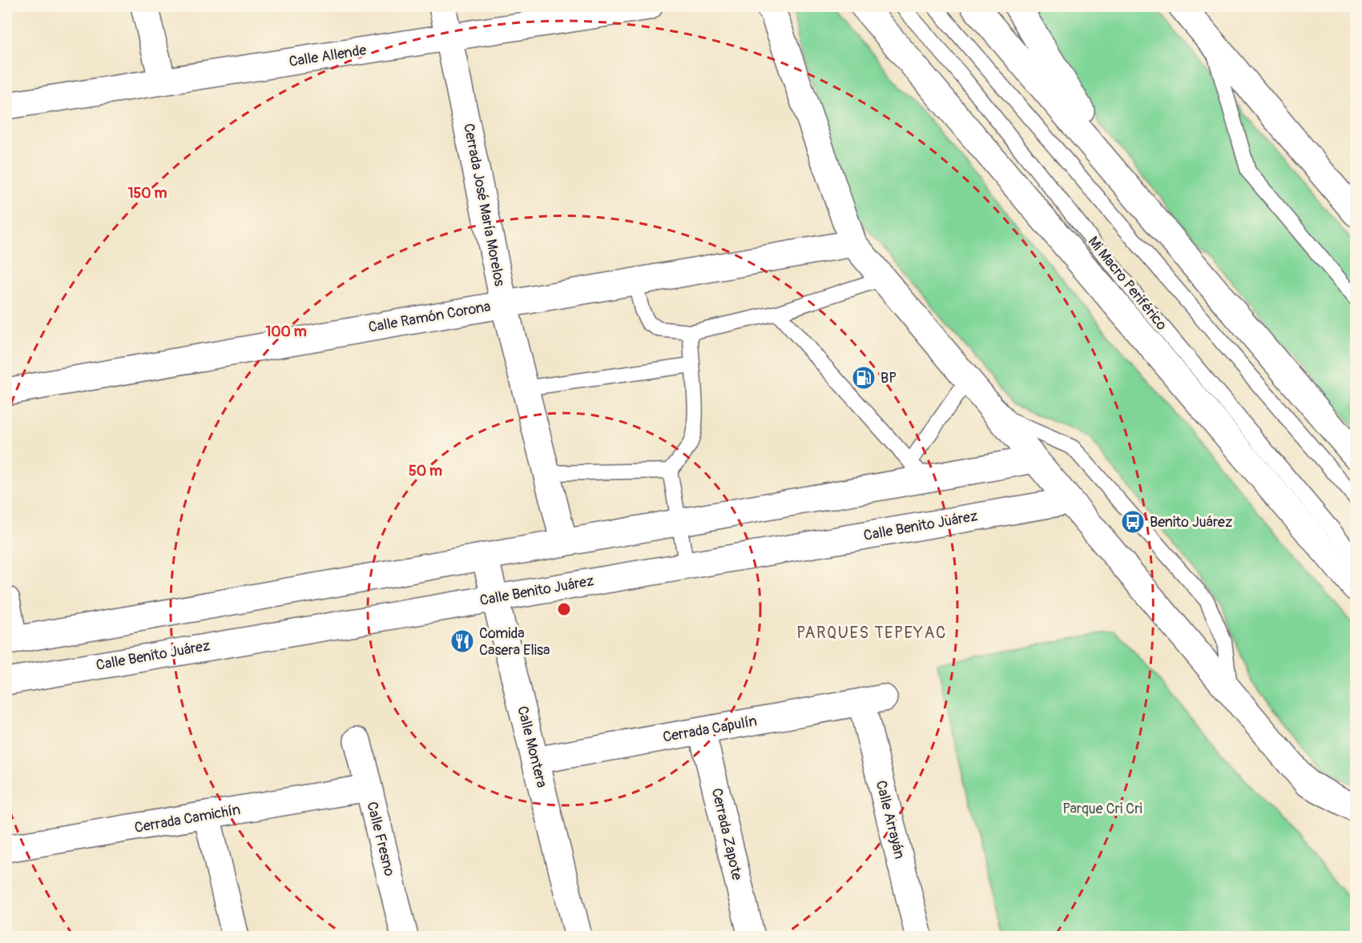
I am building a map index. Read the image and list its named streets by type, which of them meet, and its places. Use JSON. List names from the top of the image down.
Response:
{
  "streets": {
    "main road": [
      "Calle Allende",
      "Cerrada José María Morelos",
      "Calle Ramón Corona",
      "Calle Benito Juárez",
      "Cerrada Capulín",
      "Calle Montera",
      "Cerrada Camichín",
      "Calle Arrayán",
      "Cerrada Zapote",
      "Calle Fresno"
    ],
    "lane": ["Mi Macro Periférico"]
  },
  "crossings": [
    ["Calle Allende", "Cerrada José María Morelos"],
    ["Cerrada José María Morelos", "Calle Ramón Corona"],
    ["Calle Benito Juárez", "Calle Montera"],
    ["Cerrada Capulín", "Calle Montera"],
    ["Cerrada Capulín", "Calle Arrayán"],
    ["Cerrada Capulín", "Cerrada Zapote"],
    ["Cerrada Camichín", "Calle Fresno"]
  ],
  "districts": ["PARQUES TEPEYAC"],
  "parks": ["Parque Cri Cri"],
  "places": {
    "fuel station": ["BP"],
    "bus stop": ["Benito Juárez"],
    "restaurant": ["Comida Casera Elisa"]
  },
  "rings": ["150 m", "100 m", "50 m"]
}
